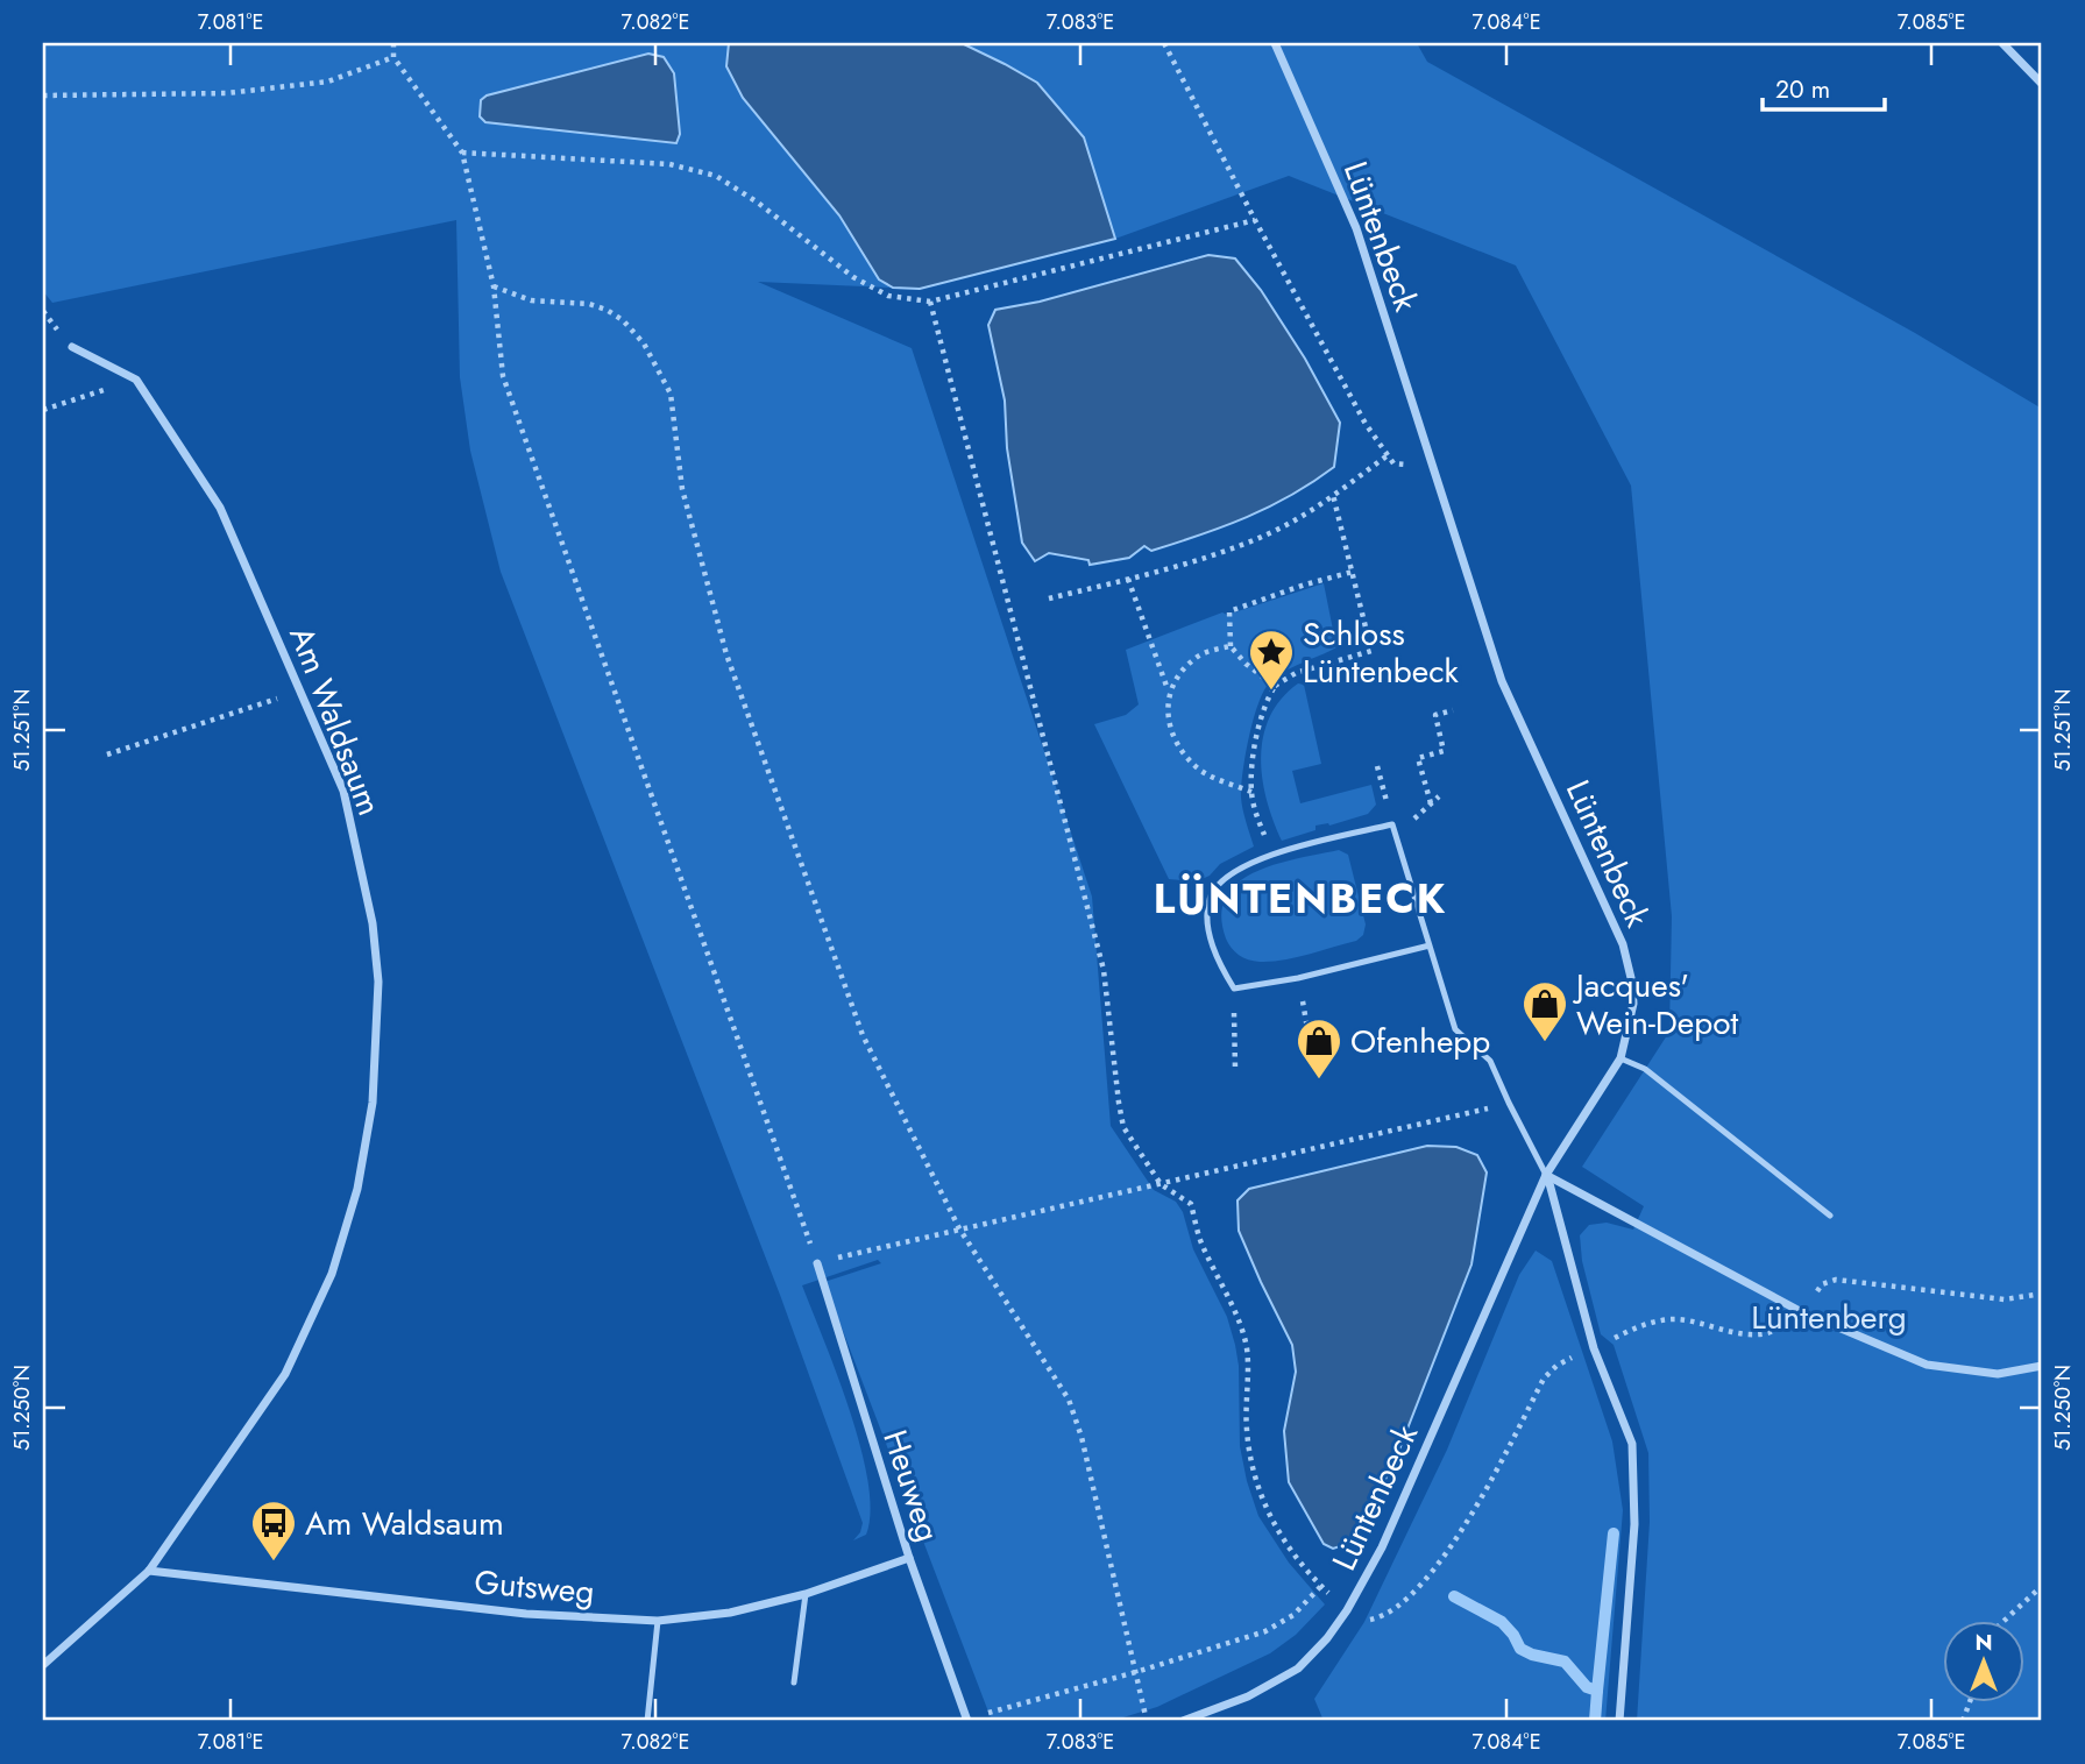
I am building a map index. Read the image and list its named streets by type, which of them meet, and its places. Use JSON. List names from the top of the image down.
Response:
{
  "streets": {
    "street": [
      "Lüntenbeck",
      "Am Waldsaum",
      "Heuweg",
      "Gutsweg"
    ]
  },
  "crossings": [
    ["Am Waldsaum", "Gutsweg"],
    ["Heuweg", "Gutsweg"]
  ],
  "districts": ["LÜNTENBECK"],
  "parks": ["Lüntenberg"],
  "places": {
    "place": ["Schloss Lüntenbeck"],
    "shop": ["Jacques' Wein-Depot", "Ofenhepp"],
    "bus stop": ["Am Waldsaum"]
  },
  "scale_bar": "20 m",
  "north": "top",
  "coordinates": [
    "7.081°E",
    "7.082°E",
    "7.083°E",
    "7.084°E",
    "7.085°E",
    "51.251°N",
    "51.250°N"
  ]
}
